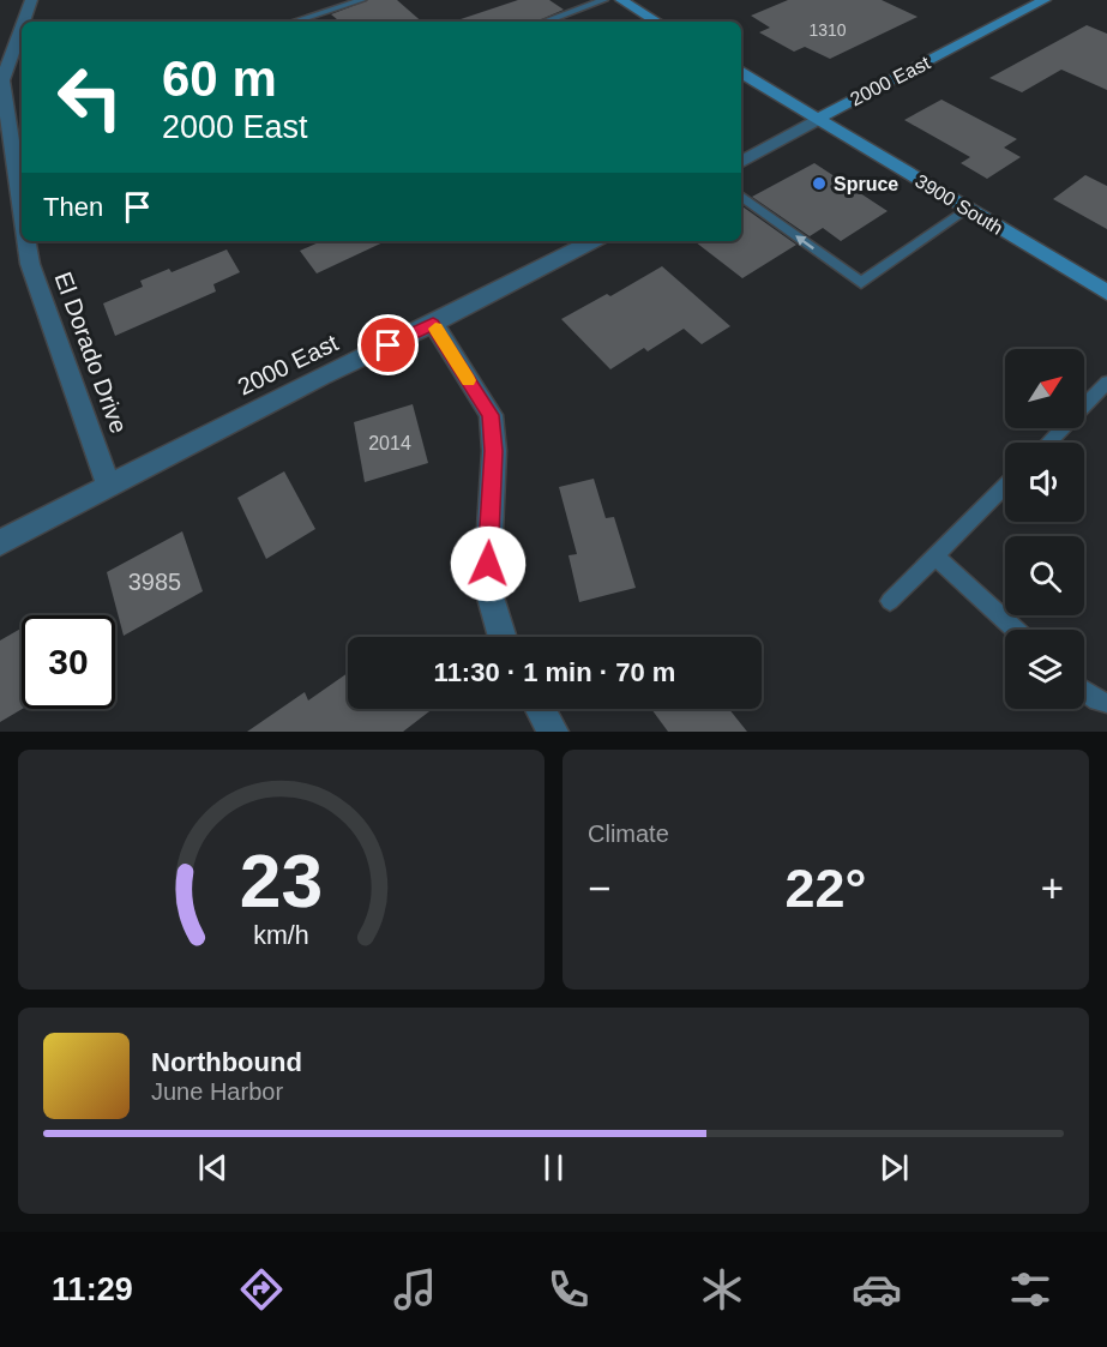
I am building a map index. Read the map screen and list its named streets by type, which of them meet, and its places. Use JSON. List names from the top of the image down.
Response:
{
  "streets": {
    "main road": ["2000 East", "3900 South"],
    "street": ["El Dorado Drive"]
  },
  "crossings": [
    ["2000 East", "3900 South"],
    ["2000 East", "El Dorado Drive"]
  ],
  "places": ["Spruce"],
  "house_numbers": ["1310", "2014", "3985"],
  "north": "top right",
  "page": {
    "turn": ["60 m", "2000 East"],
    "then": "Then",
    "limit": "30",
    "trip": "11:30 · 1 min · 70 m",
    "tile": "Climate",
    "heat": ["−", "22°", "+"],
    "song": ["Northbound", "June Harbor"],
    "tabs": "11:29",
    "gauge": ["23", "km/h"]
  }
}
